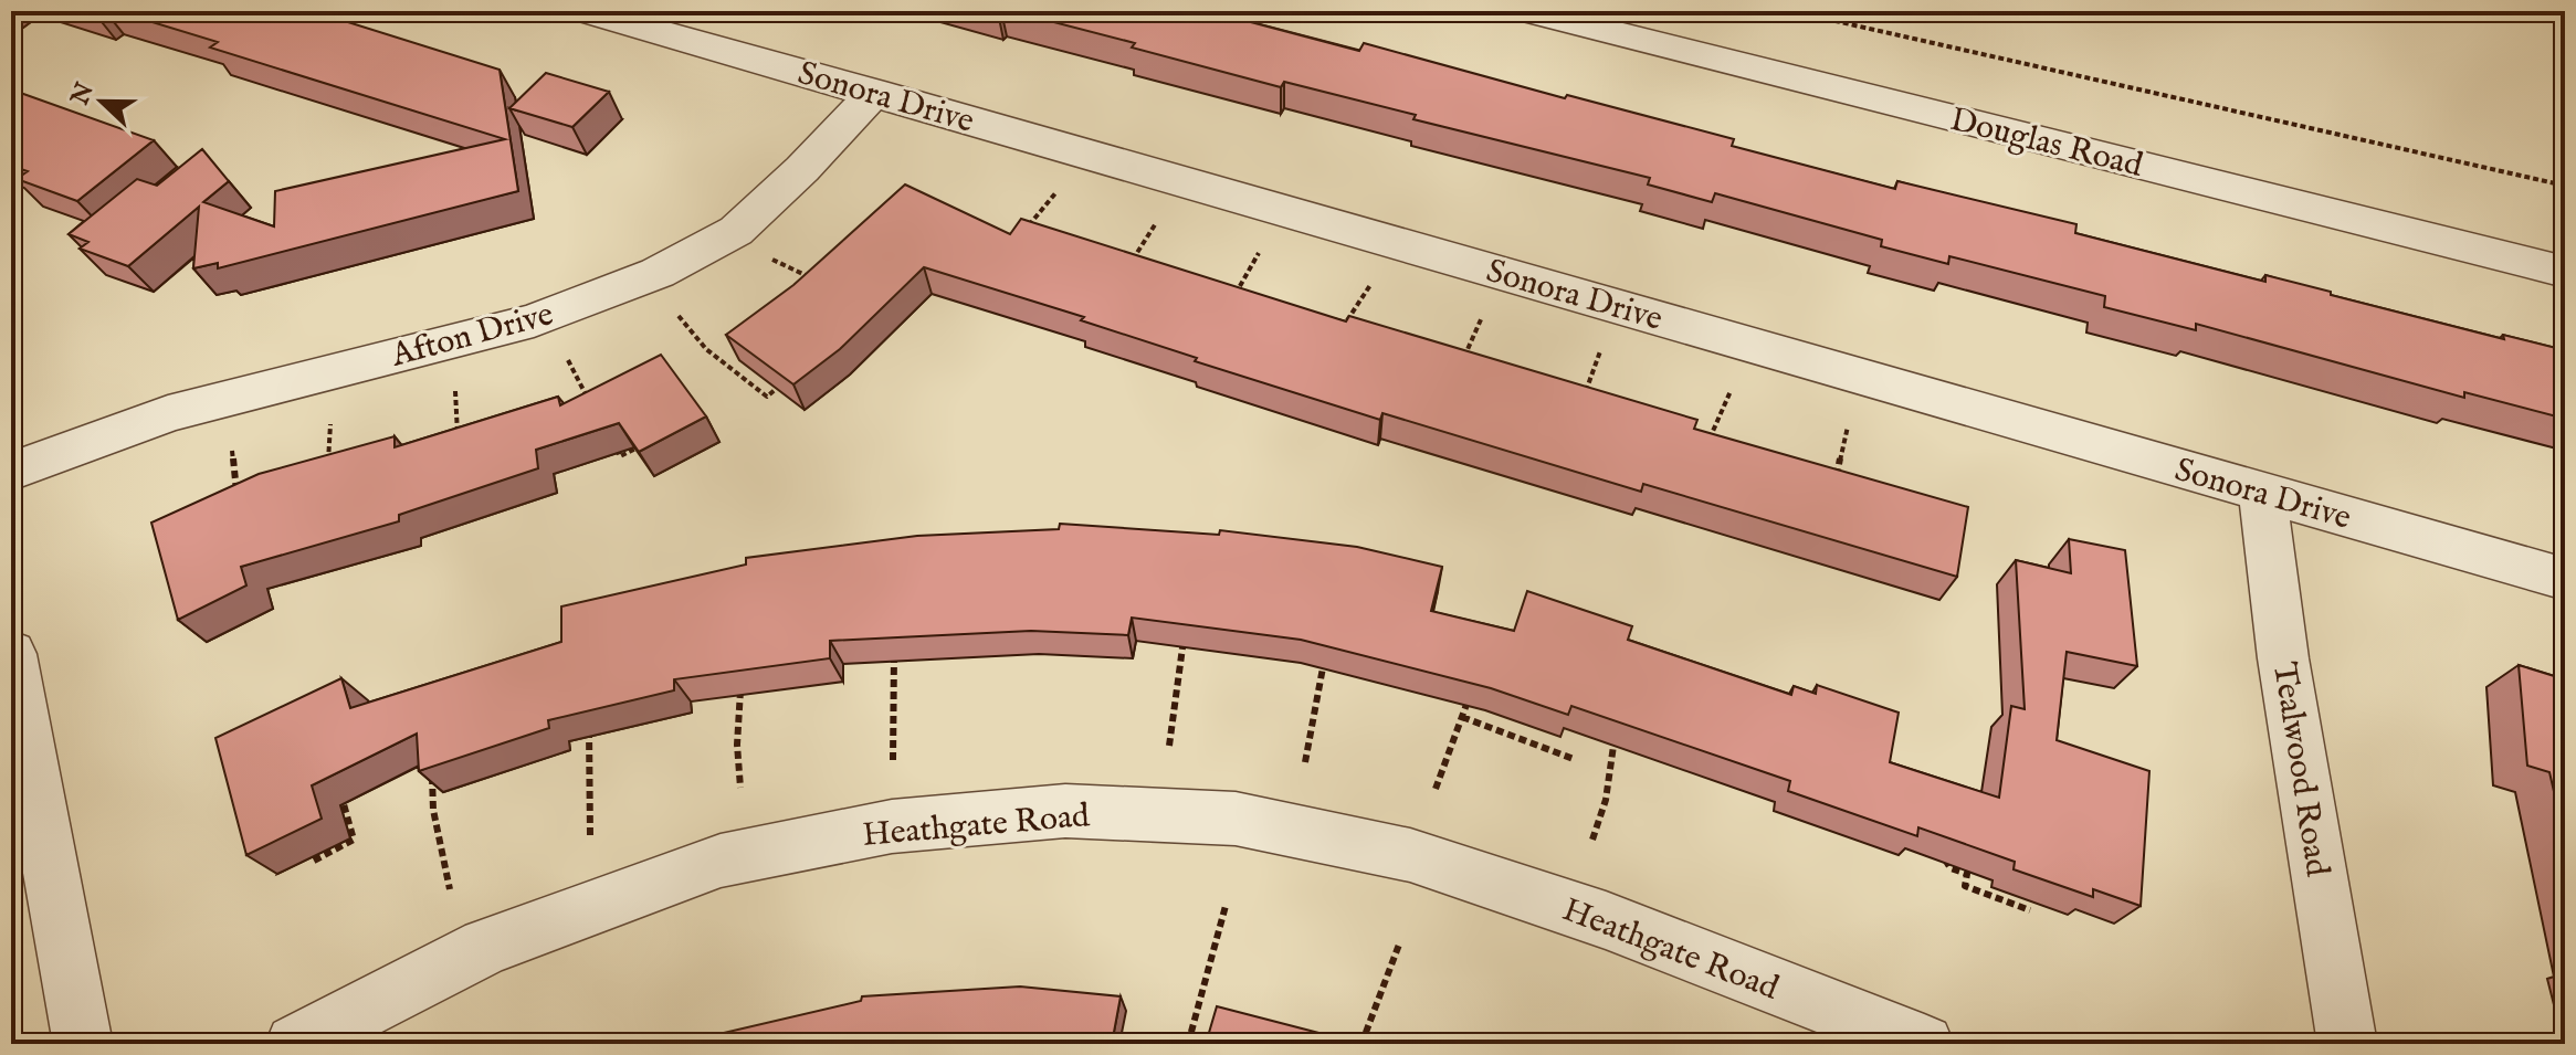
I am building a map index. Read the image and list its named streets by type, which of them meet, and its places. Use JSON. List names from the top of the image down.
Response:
{
  "streets": {
    "street": [
      "Sonora Drive",
      "Douglas Road",
      "Afton Drive",
      "Tealwood Road",
      "Heathgate Road"
    ]
  },
  "crossings": [
    ["Sonora Drive", "Afton Drive"],
    ["Sonora Drive", "Tealwood Road"]
  ],
  "north": "left"
}
